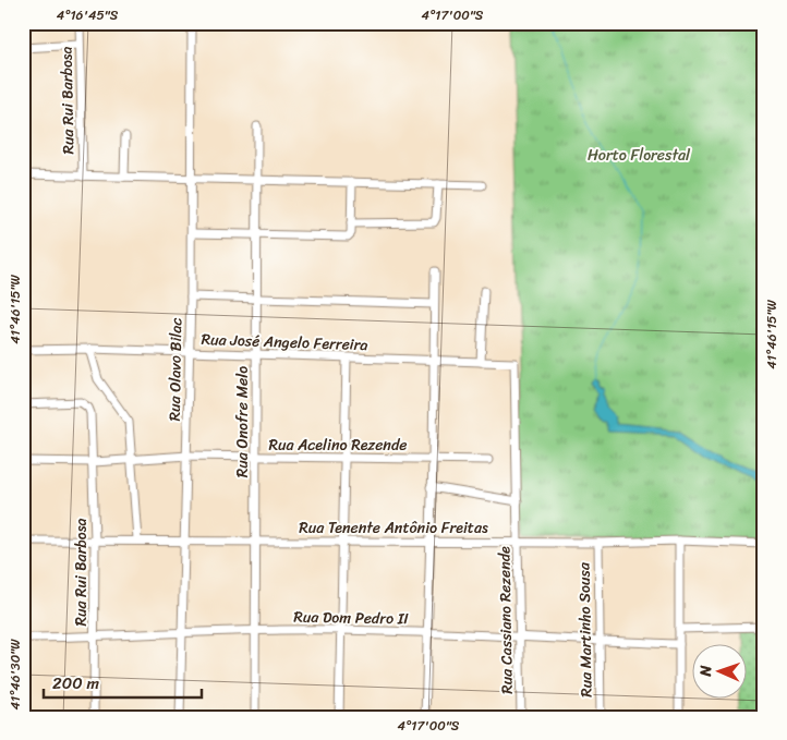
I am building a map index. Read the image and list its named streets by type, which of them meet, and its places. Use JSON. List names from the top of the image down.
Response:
{
  "streets": {
    "street": [
      "Rua Rui Barbosa",
      "Rua José Angelo Ferreira",
      "Rua Olavo Bilac",
      "Rua Onofre Melo",
      "Rua Acelino Rezende",
      "Rua Tenente Antônio Freitas",
      "Rua Dom Pedro II",
      "Rua Cassiano Rezende",
      "Rua Martinho Sousa"
    ]
  },
  "crossings": [
    ["Rua Rui Barbosa", "Rua Acelino Rezende"],
    ["Rua Rui Barbosa", "Rua Tenente Antônio Freitas"],
    ["Rua Rui Barbosa", "Rua Dom Pedro II"],
    ["Rua José Angelo Ferreira", "Rua Olavo Bilac"],
    ["Rua José Angelo Ferreira", "Rua Onofre Melo"],
    ["Rua José Angelo Ferreira", "Rua Cassiano Rezende"],
    ["Rua Olavo Bilac", "Rua Acelino Rezende"],
    ["Rua Olavo Bilac", "Rua Tenente Antônio Freitas"],
    ["Rua Olavo Bilac", "Rua Dom Pedro II"],
    ["Rua Onofre Melo", "Rua Acelino Rezende"],
    ["Rua Onofre Melo", "Rua Tenente Antônio Freitas"],
    ["Rua Onofre Melo", "Rua Dom Pedro II"],
    ["Rua Tenente Antônio Freitas", "Rua Cassiano Rezende"],
    ["Rua Tenente Antônio Freitas", "Rua Martinho Sousa"],
    ["Rua Dom Pedro II", "Rua Cassiano Rezende"],
    ["Rua Dom Pedro II", "Rua Martinho Sousa"]
  ],
  "parks": ["Horto Florestal"],
  "scale_bar": "200 m",
  "north": "left",
  "coordinates": [
    "4°16'45\"S",
    "4°17'00\"S",
    "41°46'15\"W",
    "41°46'30\"W"
  ]
}
